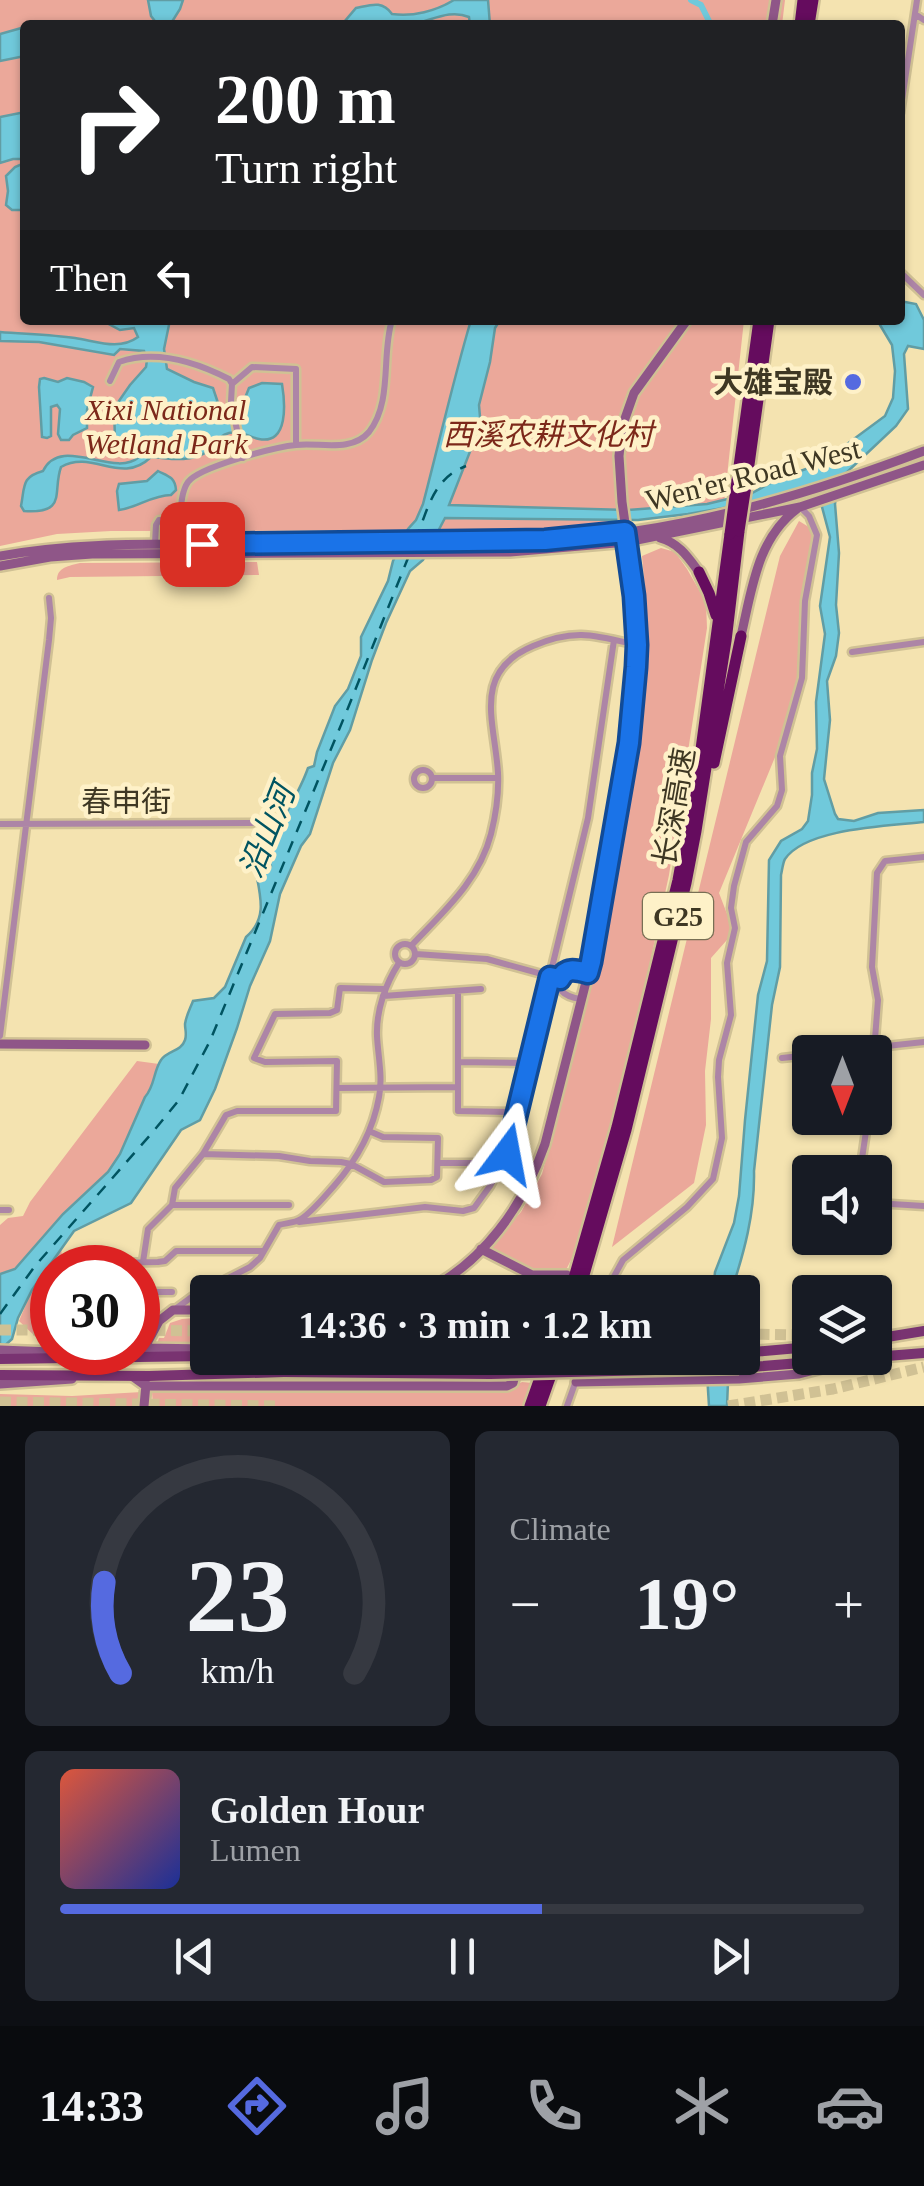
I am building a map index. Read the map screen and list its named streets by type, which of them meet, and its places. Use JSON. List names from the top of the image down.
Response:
{
  "streets": {
    "highway": ["长深高速", "G25"],
    "main road": ["Wen'er Road West"],
    "street": ["春申街"]
  },
  "water": ["沿山河"],
  "parks": ["Xixi National Wetland Park", "西溪农耕文化村"],
  "places": ["大雄宝殿"],
  "north": "bottom",
  "page": {
    "turn": ["200 m", "Turn right"],
    "then": "Then",
    "limit": "30",
    "trip": "14:36 · 3 min · 1.2 km",
    "tile": "Climate",
    "heat": ["−", "19°", "+"],
    "song": ["Golden Hour", "Lumen"],
    "tabs": "14:33",
    "gauge": ["23", "km/h"]
  }
}
